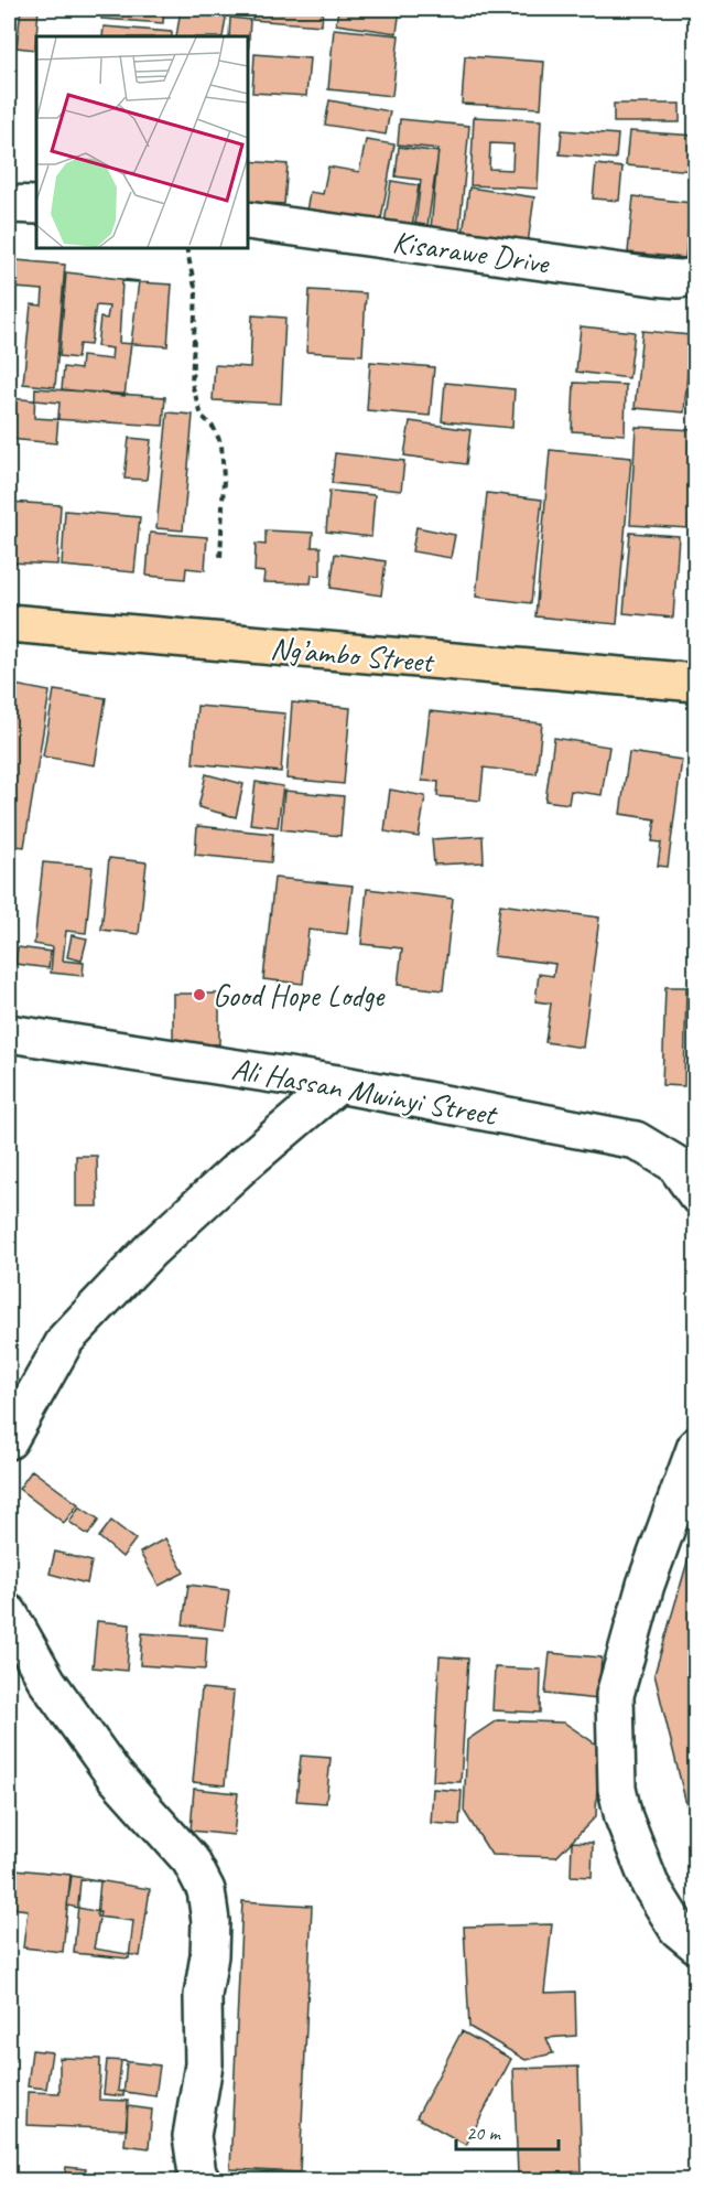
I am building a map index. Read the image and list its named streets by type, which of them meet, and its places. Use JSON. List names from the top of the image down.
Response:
{
  "streets": {
    "highway": ["Ng’ambo Street"],
    "street": ["Kisarawe Drive", "Ali Hassan Mwinyi Street"]
  },
  "places": ["Good Hope Lodge"],
  "scale_bar": "20 m"
}
